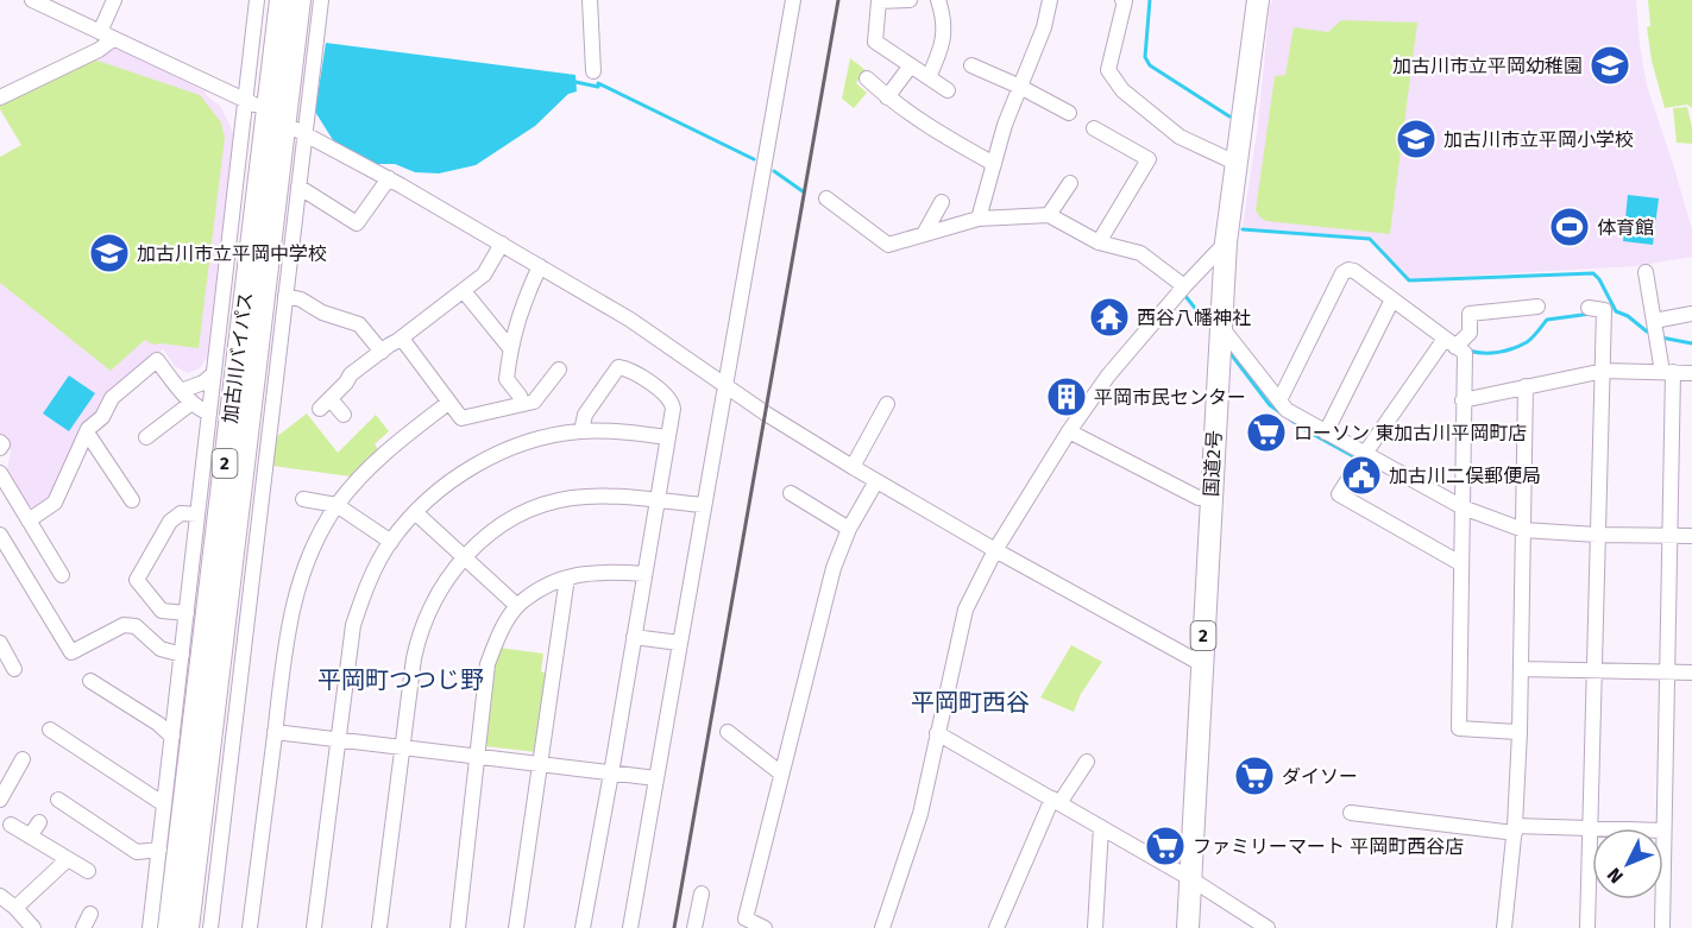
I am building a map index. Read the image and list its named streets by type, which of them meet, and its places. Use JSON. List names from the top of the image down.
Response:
{
  "streets": {
    "highway": ["加古川バイパス", "2", "国道2号"]
  },
  "districts": ["平岡町つつじ野", "平岡町西谷"],
  "places": {
    "school or university": ["加古川市立平岡幼稚園", "加古川市立平岡小学校", "加古川市立平岡中学校"],
    "sports": ["体育館"],
    "temple": ["西谷八幡神社"],
    "building": ["平岡市民センター"],
    "supermarket": ["ローソン 東加古川平岡町店", "ダイソー", "ファミリーマート 平岡町西谷店"],
    "public building": ["加古川二俣郵便局"]
  },
  "north": "bottom left"
}
